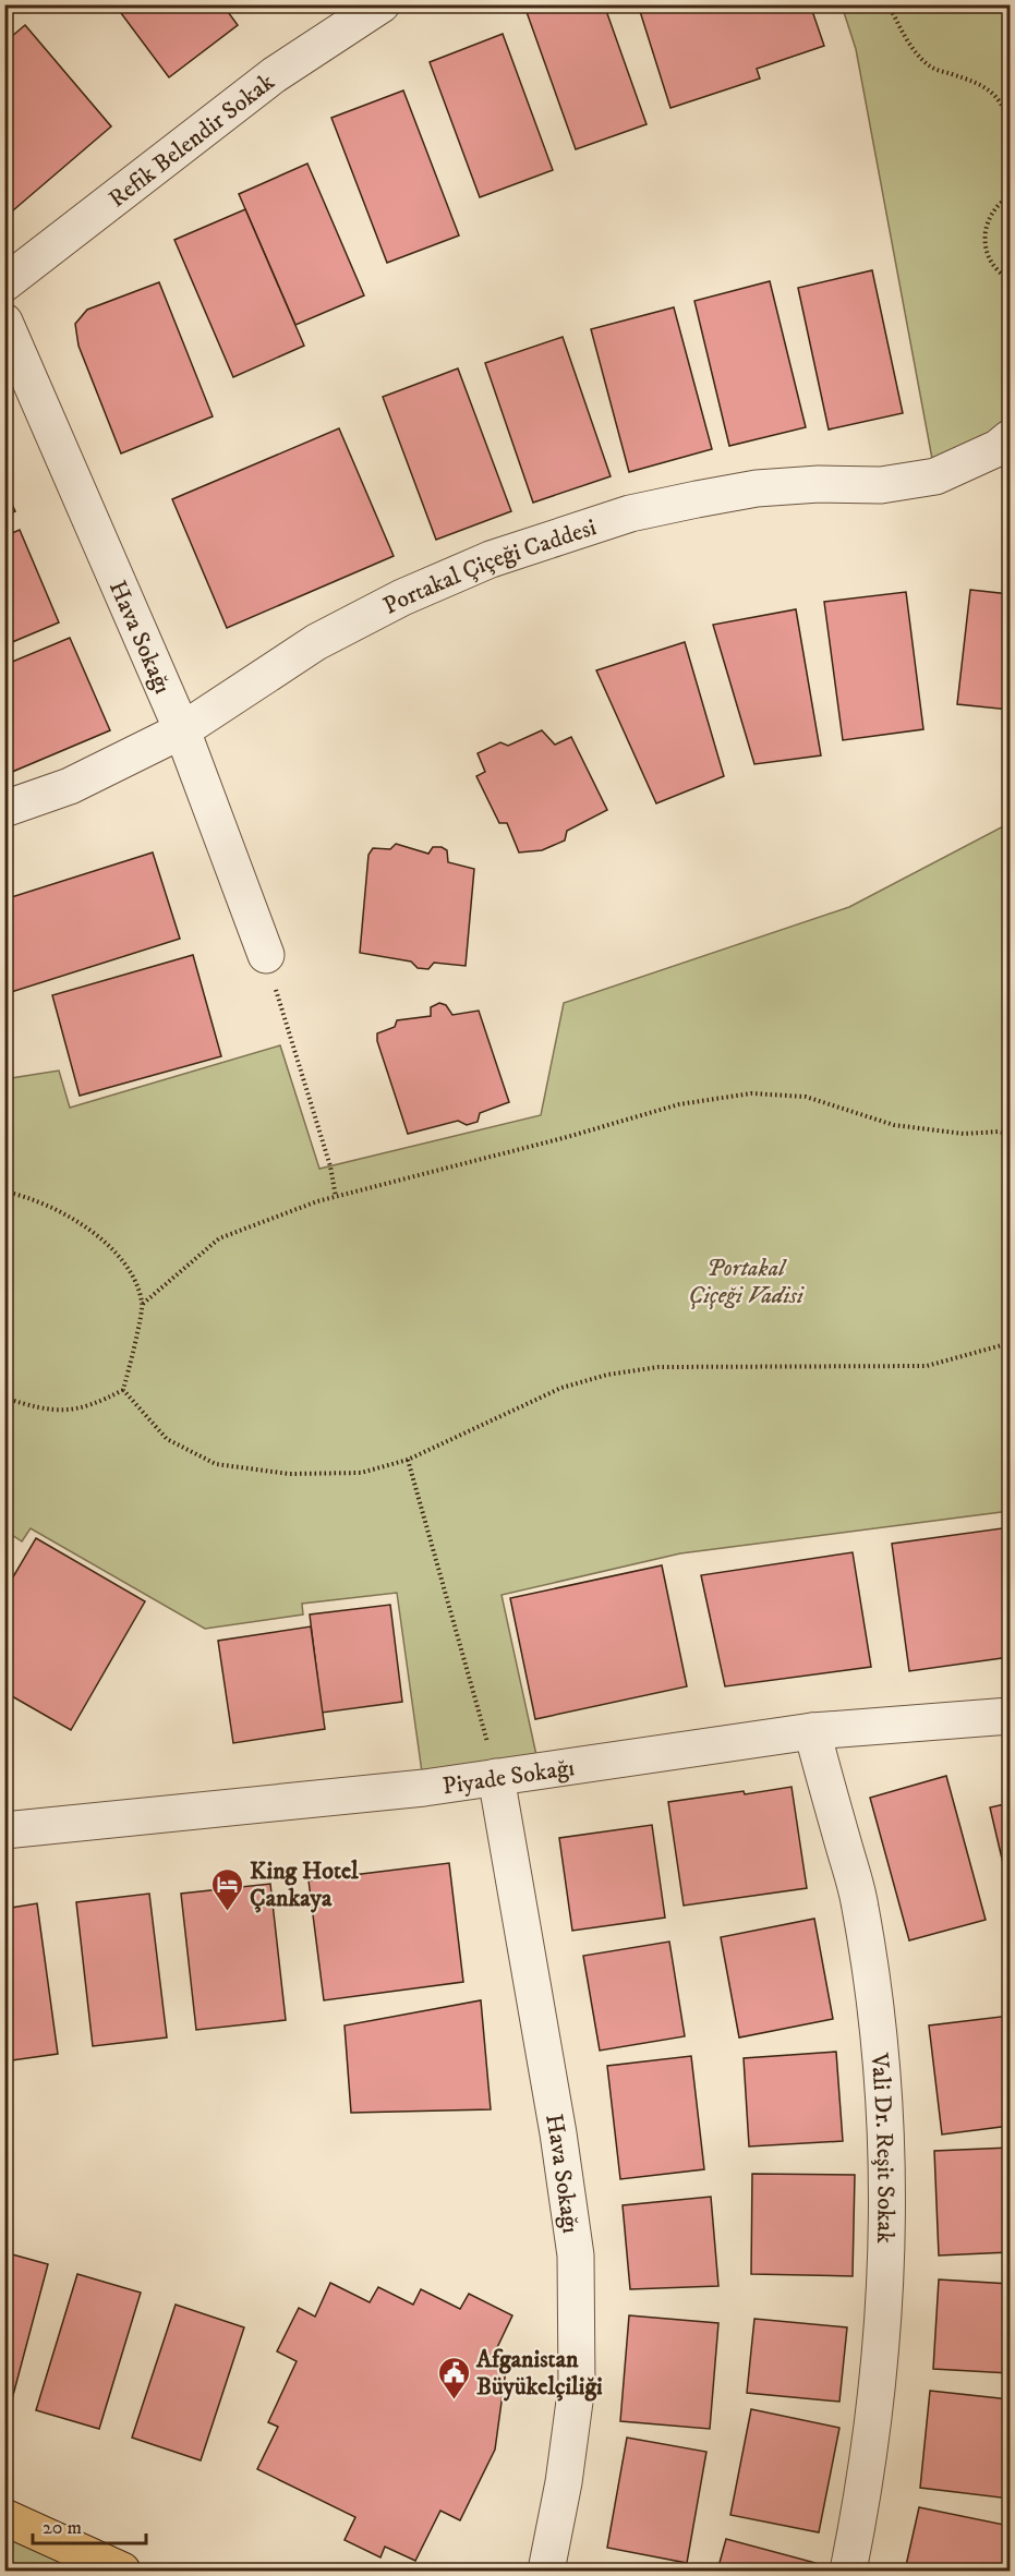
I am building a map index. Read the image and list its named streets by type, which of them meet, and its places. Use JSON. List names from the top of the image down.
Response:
{
  "streets": {
    "street": [
      "Refik Belendir Sokak",
      "Portakal Çiçeği Caddesi",
      "Hava Sokağı",
      "Piyade Sokağı",
      "Vali Dr. Reşit Sokak"
    ]
  },
  "crossings": [
    ["Portakal Çiçeği Caddesi", "Hava Sokağı"],
    ["Hava Sokağı", "Piyade Sokağı"],
    ["Piyade Sokağı", "Vali Dr. Reşit Sokak"]
  ],
  "parks": ["Portakal Çiçeği Vadisi"],
  "places": {
    "hotel": ["King Hotel Çankaya"],
    "public building": ["Afganistan Büyükelçiliği"]
  },
  "scale_bar": "20 m"
}
